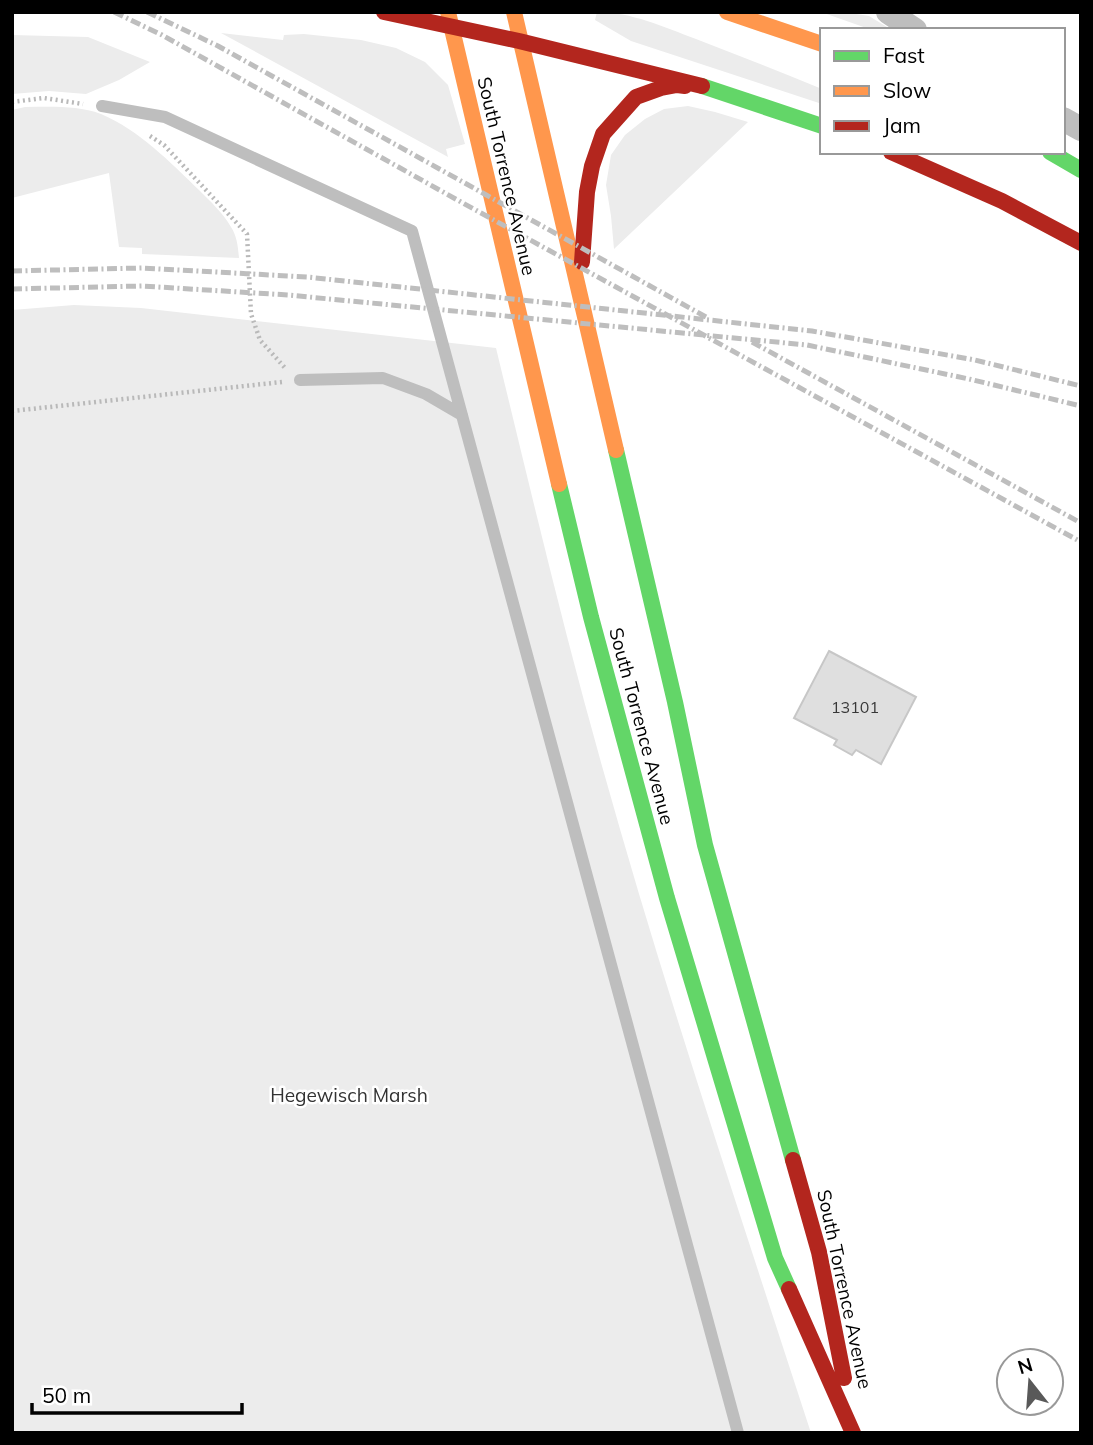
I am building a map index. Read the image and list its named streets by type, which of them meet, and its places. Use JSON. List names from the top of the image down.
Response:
{
  "streets": {
    "main road": ["South Torrence Avenue"]
  },
  "parks": ["Hegewisch Marsh"],
  "house_numbers": ["13101"],
  "legend": ["Fast", "Slow", "Jam"],
  "scale_bar": "50 m",
  "north": "top"
}
